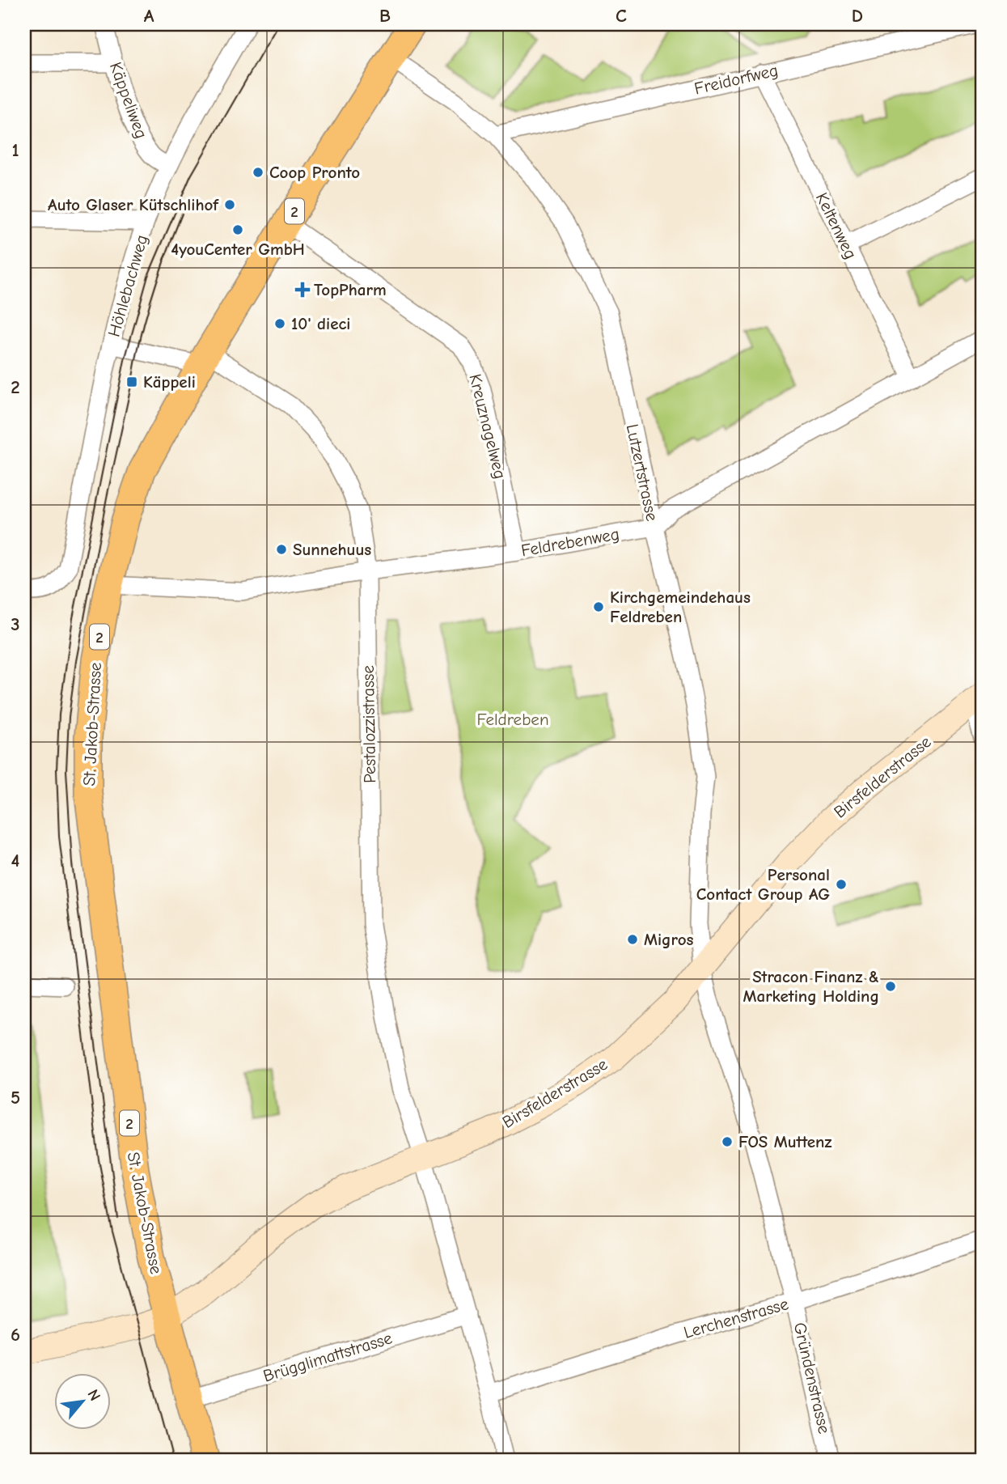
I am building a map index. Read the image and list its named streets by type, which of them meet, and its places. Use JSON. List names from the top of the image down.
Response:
{
  "streets": {
    "main road": ["2", "St. Jakob-Strasse", "Birsfelderstrasse"],
    "street": [
      "Freidorfweg",
      "Käppeliweg",
      "Keltenweg",
      "Höhlebachweg",
      "Kreuznagelweg",
      "Lutzertstrasse",
      "Feldrebenweg",
      "Pestalozzistrasse",
      "Lerchenstrasse",
      "Brügglimattstrasse",
      "Gründenstrasse"
    ]
  },
  "crossings": [
    ["Freidorfweg", "Keltenweg"],
    ["Freidorfweg", "Lutzertstrasse"],
    ["Käppeliweg", "Höhlebachweg"],
    ["Höhlebachweg", "Pestalozzistrasse"],
    ["Kreuznagelweg", "Feldrebenweg"],
    ["Kreuznagelweg", "St. Jakob-Strasse"],
    ["Lutzertstrasse", "Feldrebenweg"],
    ["Lutzertstrasse", "St. Jakob-Strasse"],
    ["Lutzertstrasse", "Birsfelderstrasse"],
    ["Lutzertstrasse", "Gründenstrasse"],
    ["Feldrebenweg", "St. Jakob-Strasse"],
    ["Feldrebenweg", "Pestalozzistrasse"],
    ["St. Jakob-Strasse", "Pestalozzistrasse"],
    ["St. Jakob-Strasse", "Birsfelderstrasse"],
    ["St. Jakob-Strasse", "Brügglimattstrasse"],
    ["Pestalozzistrasse", "Birsfelderstrasse"],
    ["Pestalozzistrasse", "Lerchenstrasse"],
    ["Pestalozzistrasse", "Brügglimattstrasse"],
    ["Birsfelderstrasse", "Gründenstrasse"],
    ["Lerchenstrasse", "Gründenstrasse"]
  ],
  "parks": ["Feldreben"],
  "places": {
    "other": [
      "Coop Pronto",
      "Auto Glaser Kütschlihof",
      "4youCenter GmbH",
      "10' dieci",
      "Sunnehuus",
      "Kirchgemeindehaus Feldreben",
      "Personal Contact Group AG",
      "Migros",
      "Stracon Finanz & Marketing Holding",
      "FOS Muttenz"
    ],
    "health": ["TopPharm"],
    "transit": ["Käppeli"]
  },
  "north": "top right",
  "grid": {
    "columns": [
      "A",
      "B",
      "C",
      "D"
    ],
    "rows": [
      "1",
      "2",
      "3",
      "4",
      "5",
      "6"
    ]
  }
}
